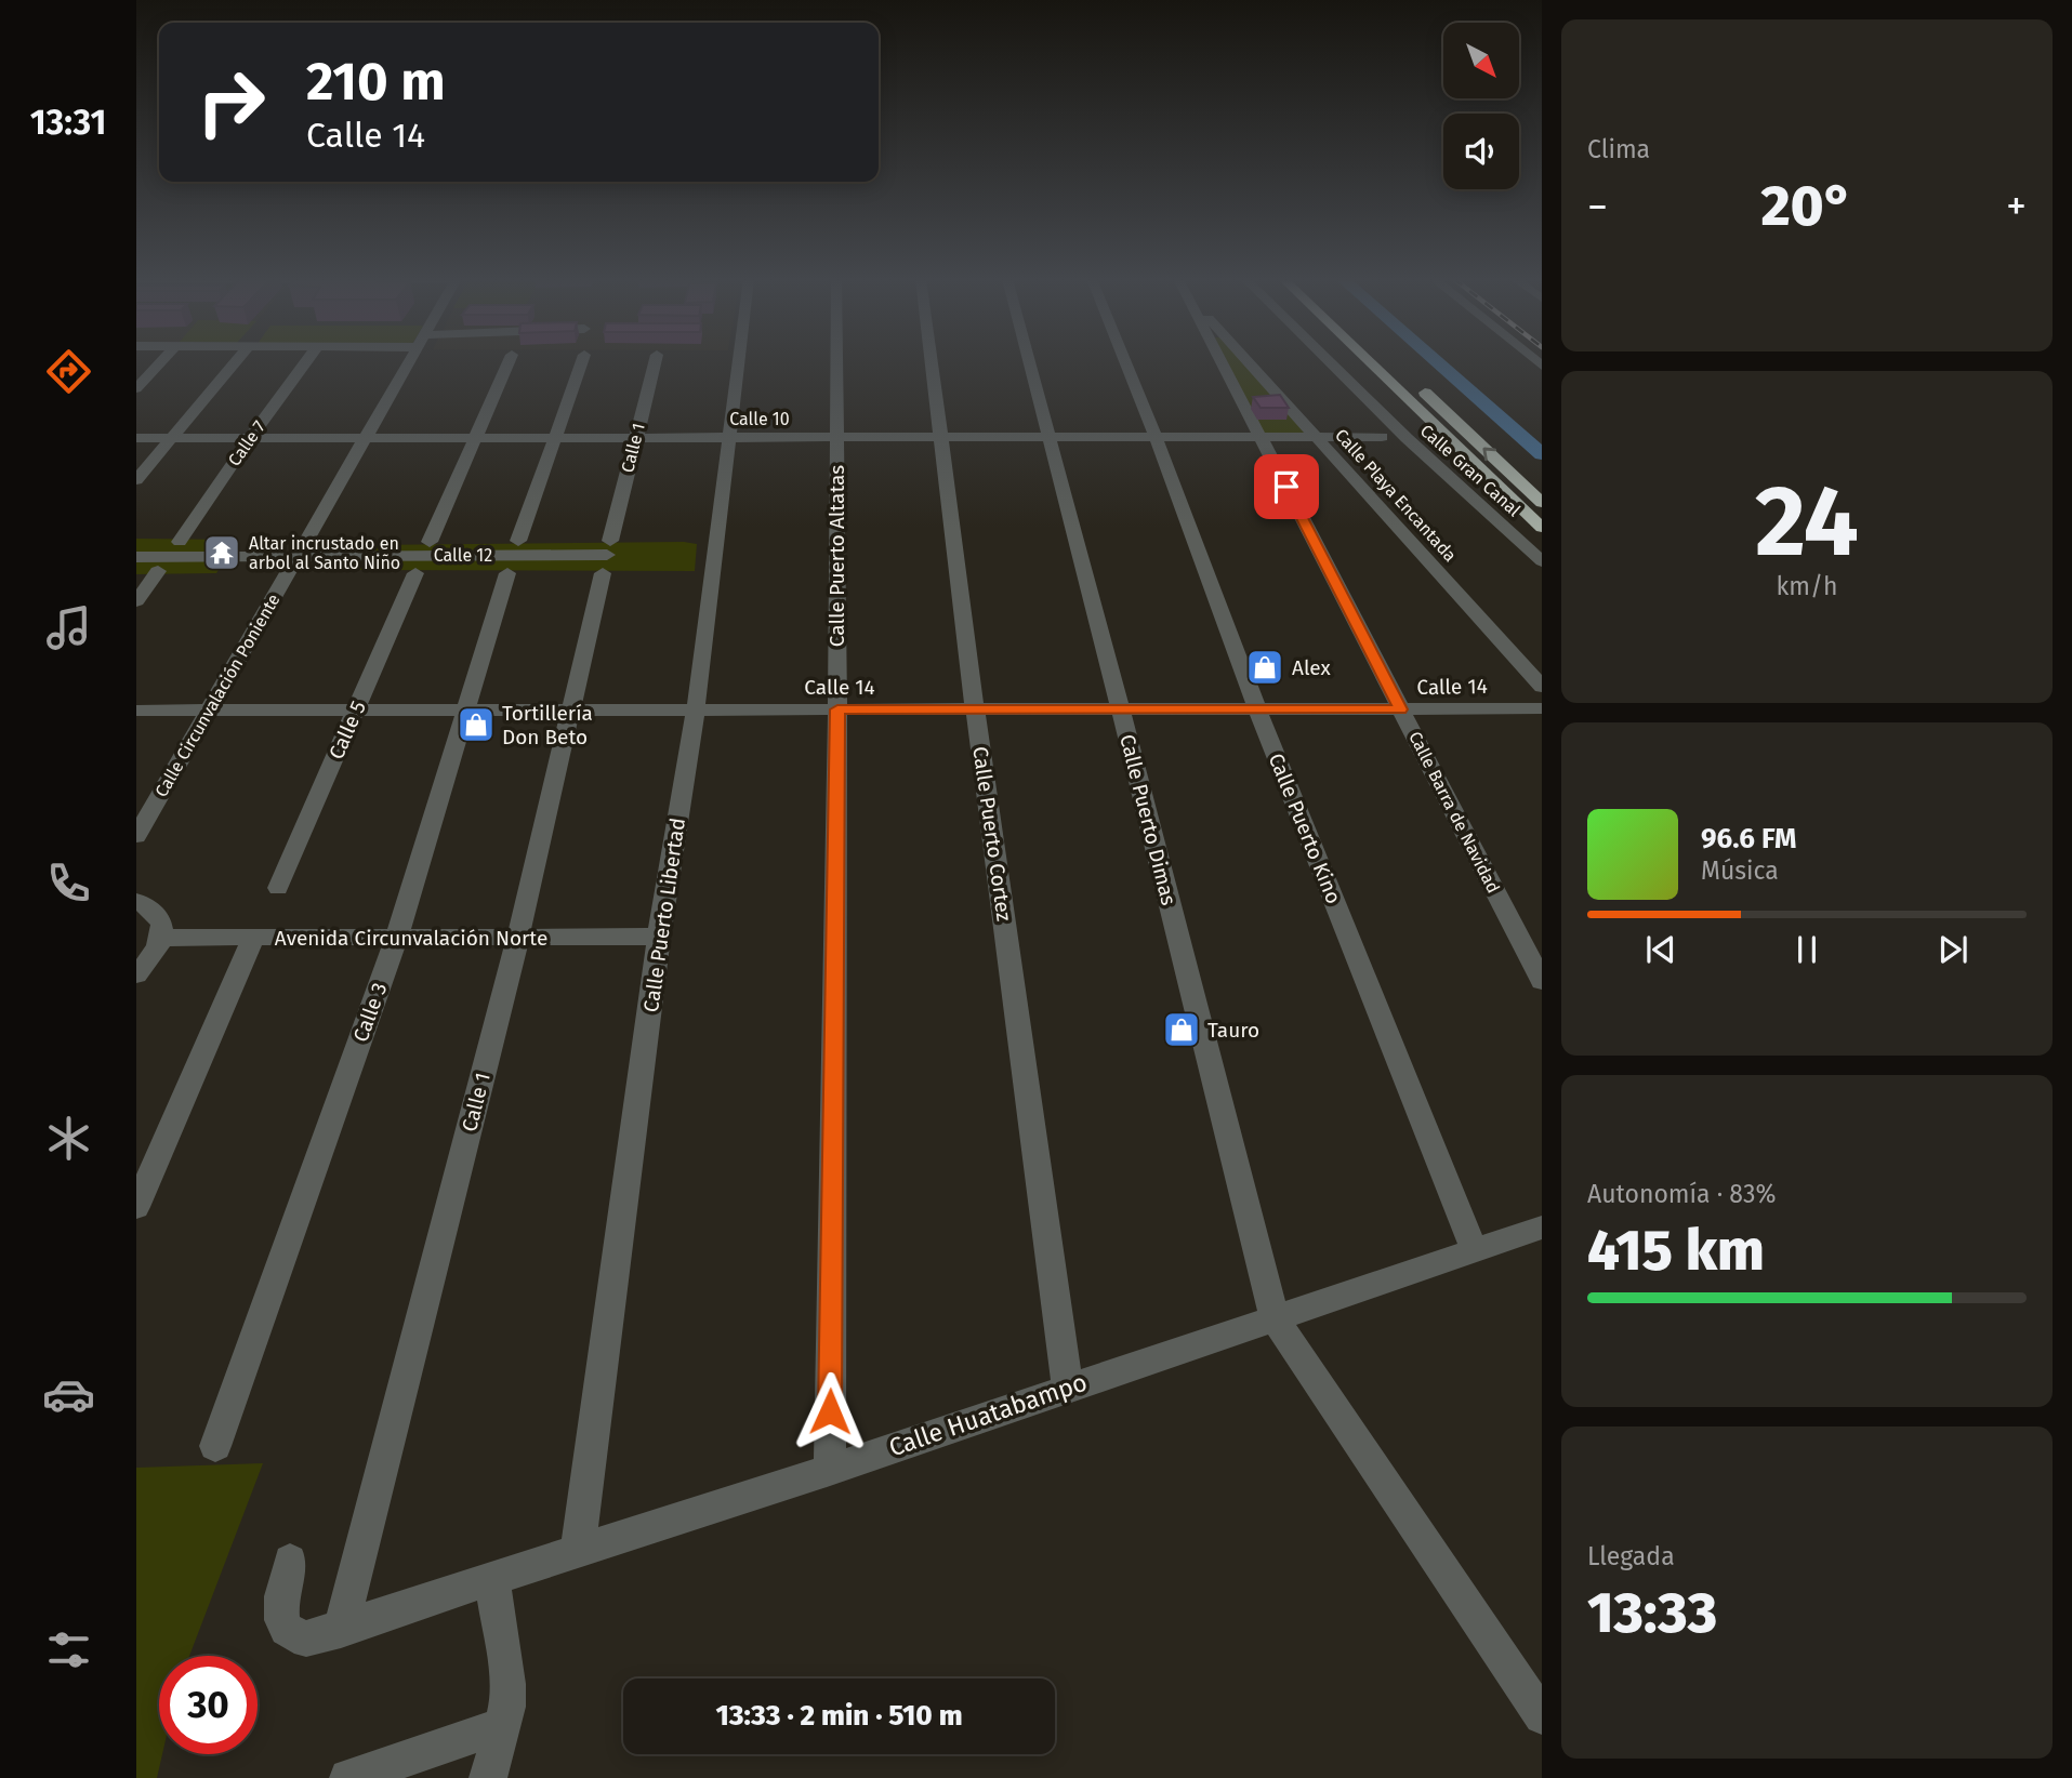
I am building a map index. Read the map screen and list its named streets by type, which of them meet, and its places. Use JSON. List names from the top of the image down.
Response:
{
  "streets": {
    "street": [
      "Calle 10",
      "Calle 7",
      "Calle 1",
      "Calle Gran Canal",
      "Calle Playa Encantada",
      "Calle 12",
      "Calle Puerto Altatas",
      "Calle 14",
      "Calle Circunvalación Poniente",
      "Calle 5",
      "Calle Barra de Navidad",
      "Calle Puerto Dimas",
      "Calle Puerto Kino",
      "Calle Puerto Cortez",
      "Calle Puerto Libertad",
      "Avenida Circunvalación Norte",
      "Calle 3",
      "Calle Huatabampo"
    ]
  },
  "crossings": [
    ["Calle 10", "Calle 7"],
    ["Calle 10", "Calle 1"],
    ["Calle 10", "Calle Playa Encantada"],
    ["Calle 10", "Calle Puerto Altatas"],
    ["Calle 10", "Calle Circunvalación Poniente"],
    ["Calle 10", "Calle Barra de Navidad"],
    ["Calle 10", "Calle Puerto Dimas"],
    ["Calle 10", "Calle Puerto Kino"],
    ["Calle 10", "Calle Puerto Cortez"],
    ["Calle 10", "Calle Puerto Libertad"],
    ["Calle 1", "Calle 12"],
    ["Calle 1", "Calle 14"],
    ["Calle 1", "Avenida Circunvalación Norte"],
    ["Calle 1", "Calle Huatabampo"],
    ["Calle 12", "Calle Circunvalación Poniente"],
    ["Calle Puerto Altatas", "Calle 14"],
    ["Calle Puerto Altatas", "Calle Huatabampo"],
    ["Calle 14", "Calle Circunvalación Poniente"],
    ["Calle 14", "Calle 5"],
    ["Calle 14", "Calle Barra de Navidad"],
    ["Calle 14", "Calle Puerto Dimas"],
    ["Calle 14", "Calle Puerto Kino"],
    ["Calle 14", "Calle Puerto Cortez"],
    ["Calle 14", "Calle Puerto Libertad"],
    ["Calle 14", "Calle 3"],
    ["Calle Puerto Dimas", "Calle Huatabampo"],
    ["Calle Puerto Kino", "Calle Huatabampo"],
    ["Calle Puerto Cortez", "Calle Huatabampo"],
    ["Calle Puerto Libertad", "Avenida Circunvalación Norte"],
    ["Calle Puerto Libertad", "Calle Huatabampo"],
    ["Avenida Circunvalación Norte", "Calle 3"]
  ],
  "places": {
    "temple": ["Altar incrustado en arbol al Santo Niño"],
    "shop": ["Alex", "Tortillería Don Beto", "Tauro"]
  },
  "north": "bottom right",
  "page": {
    "tabs": "13:31",
    "tile": [
      "Clima",
      ["24", "km/h"],
      ["Autonomía · 83%", "415 km"],
      ["Llegada", "13:33"]
    ],
    "turn": ["210 m", "Calle 14"],
    "heat": ["−", "20°", "+"],
    "song": ["96.6 FM", "Música"],
    "limit": "30",
    "trip": "13:33 · 2 min · 510 m"
  }
}
